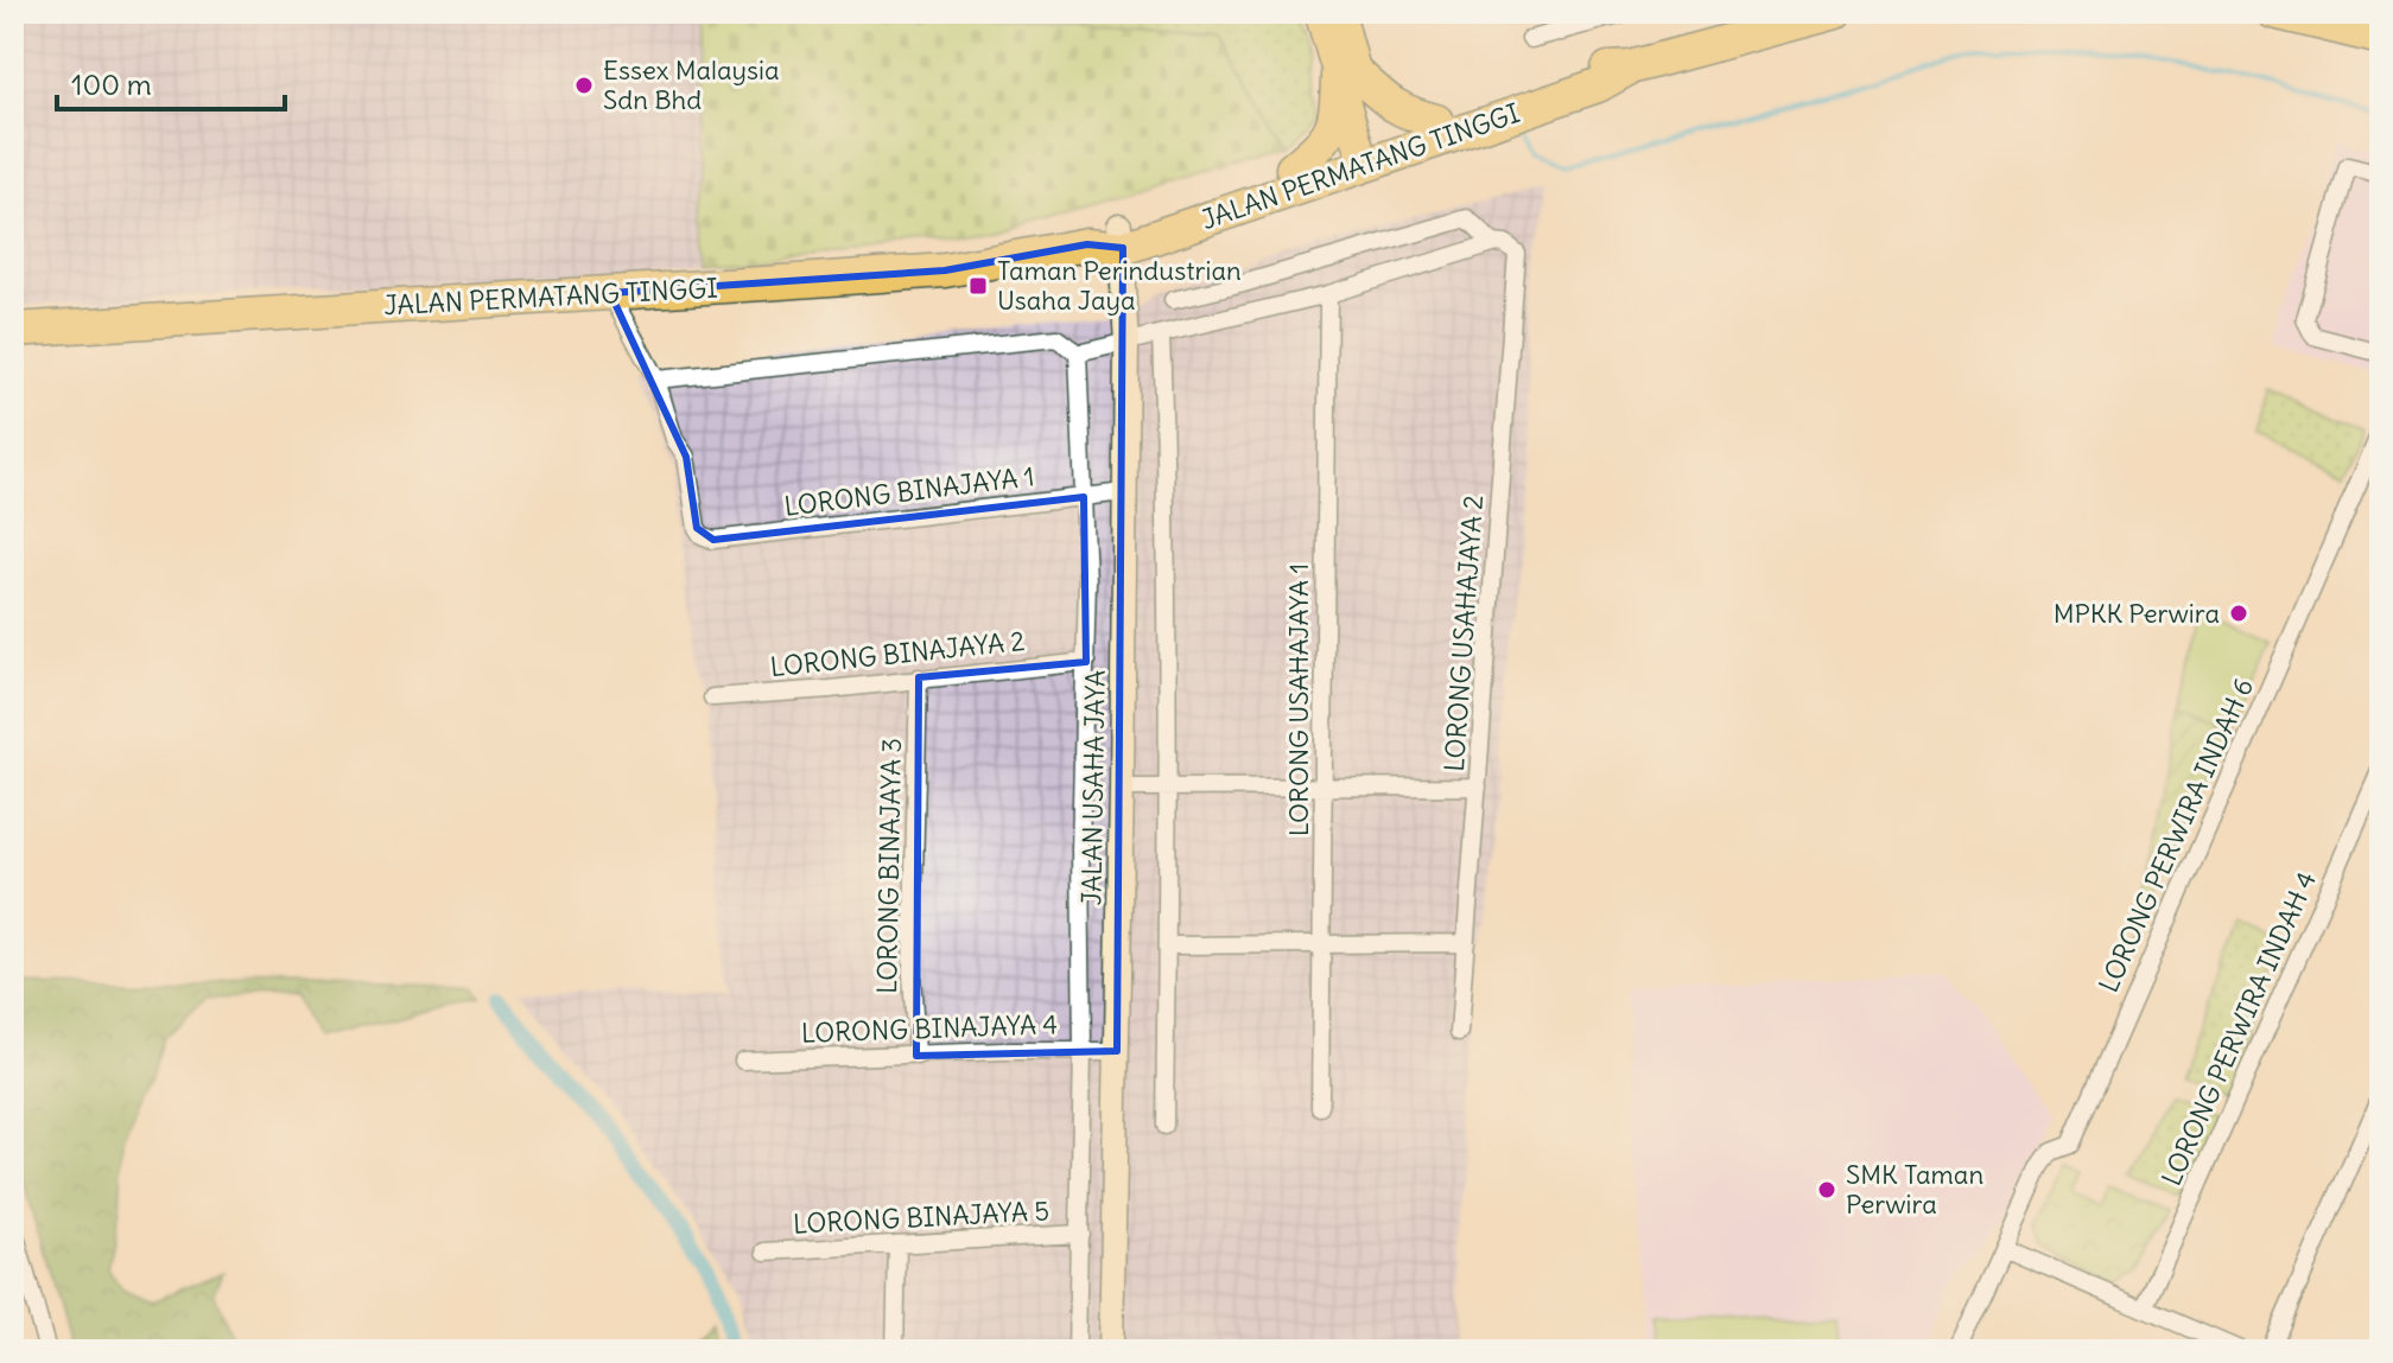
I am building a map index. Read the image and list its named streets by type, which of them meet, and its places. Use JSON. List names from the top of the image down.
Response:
{
  "streets": {
    "highway": ["JALAN PERMATANG TINGGI"],
    "street": [
      "LORONG BINAJAYA 1",
      "LORONG USAHAJAYA 2",
      "LORONG BINAJAYA 2",
      "LORONG USAHAJAYA 1",
      "JALAN USAHA JAYA",
      "LORONG PERWIRA INDAH 6",
      "LORONG BINAJAYA 3",
      "LORONG BINAJAYA 4",
      "LORONG PERWIRA INDAH 4",
      "LORONG BINAJAYA 5"
    ]
  },
  "crossings": [
    ["JALAN PERMATANG TINGGI", "JALAN USAHA JAYA"],
    ["LORONG BINAJAYA 1", "JALAN USAHA JAYA"],
    ["LORONG BINAJAYA 2", "JALAN USAHA JAYA"],
    ["LORONG BINAJAYA 2", "LORONG BINAJAYA 3"],
    ["JALAN USAHA JAYA", "LORONG BINAJAYA 4"],
    ["JALAN USAHA JAYA", "LORONG BINAJAYA 5"],
    ["LORONG BINAJAYA 3", "LORONG BINAJAYA 4"]
  ],
  "places": {
    "other": ["Essex Malaysia Sdn Bhd", "MPKK Perwira", "SMK Taman Perwira"],
    "transit": ["Taman Perindustrian Usaha Jaya"]
  },
  "scale_bar": "100 m"
}
